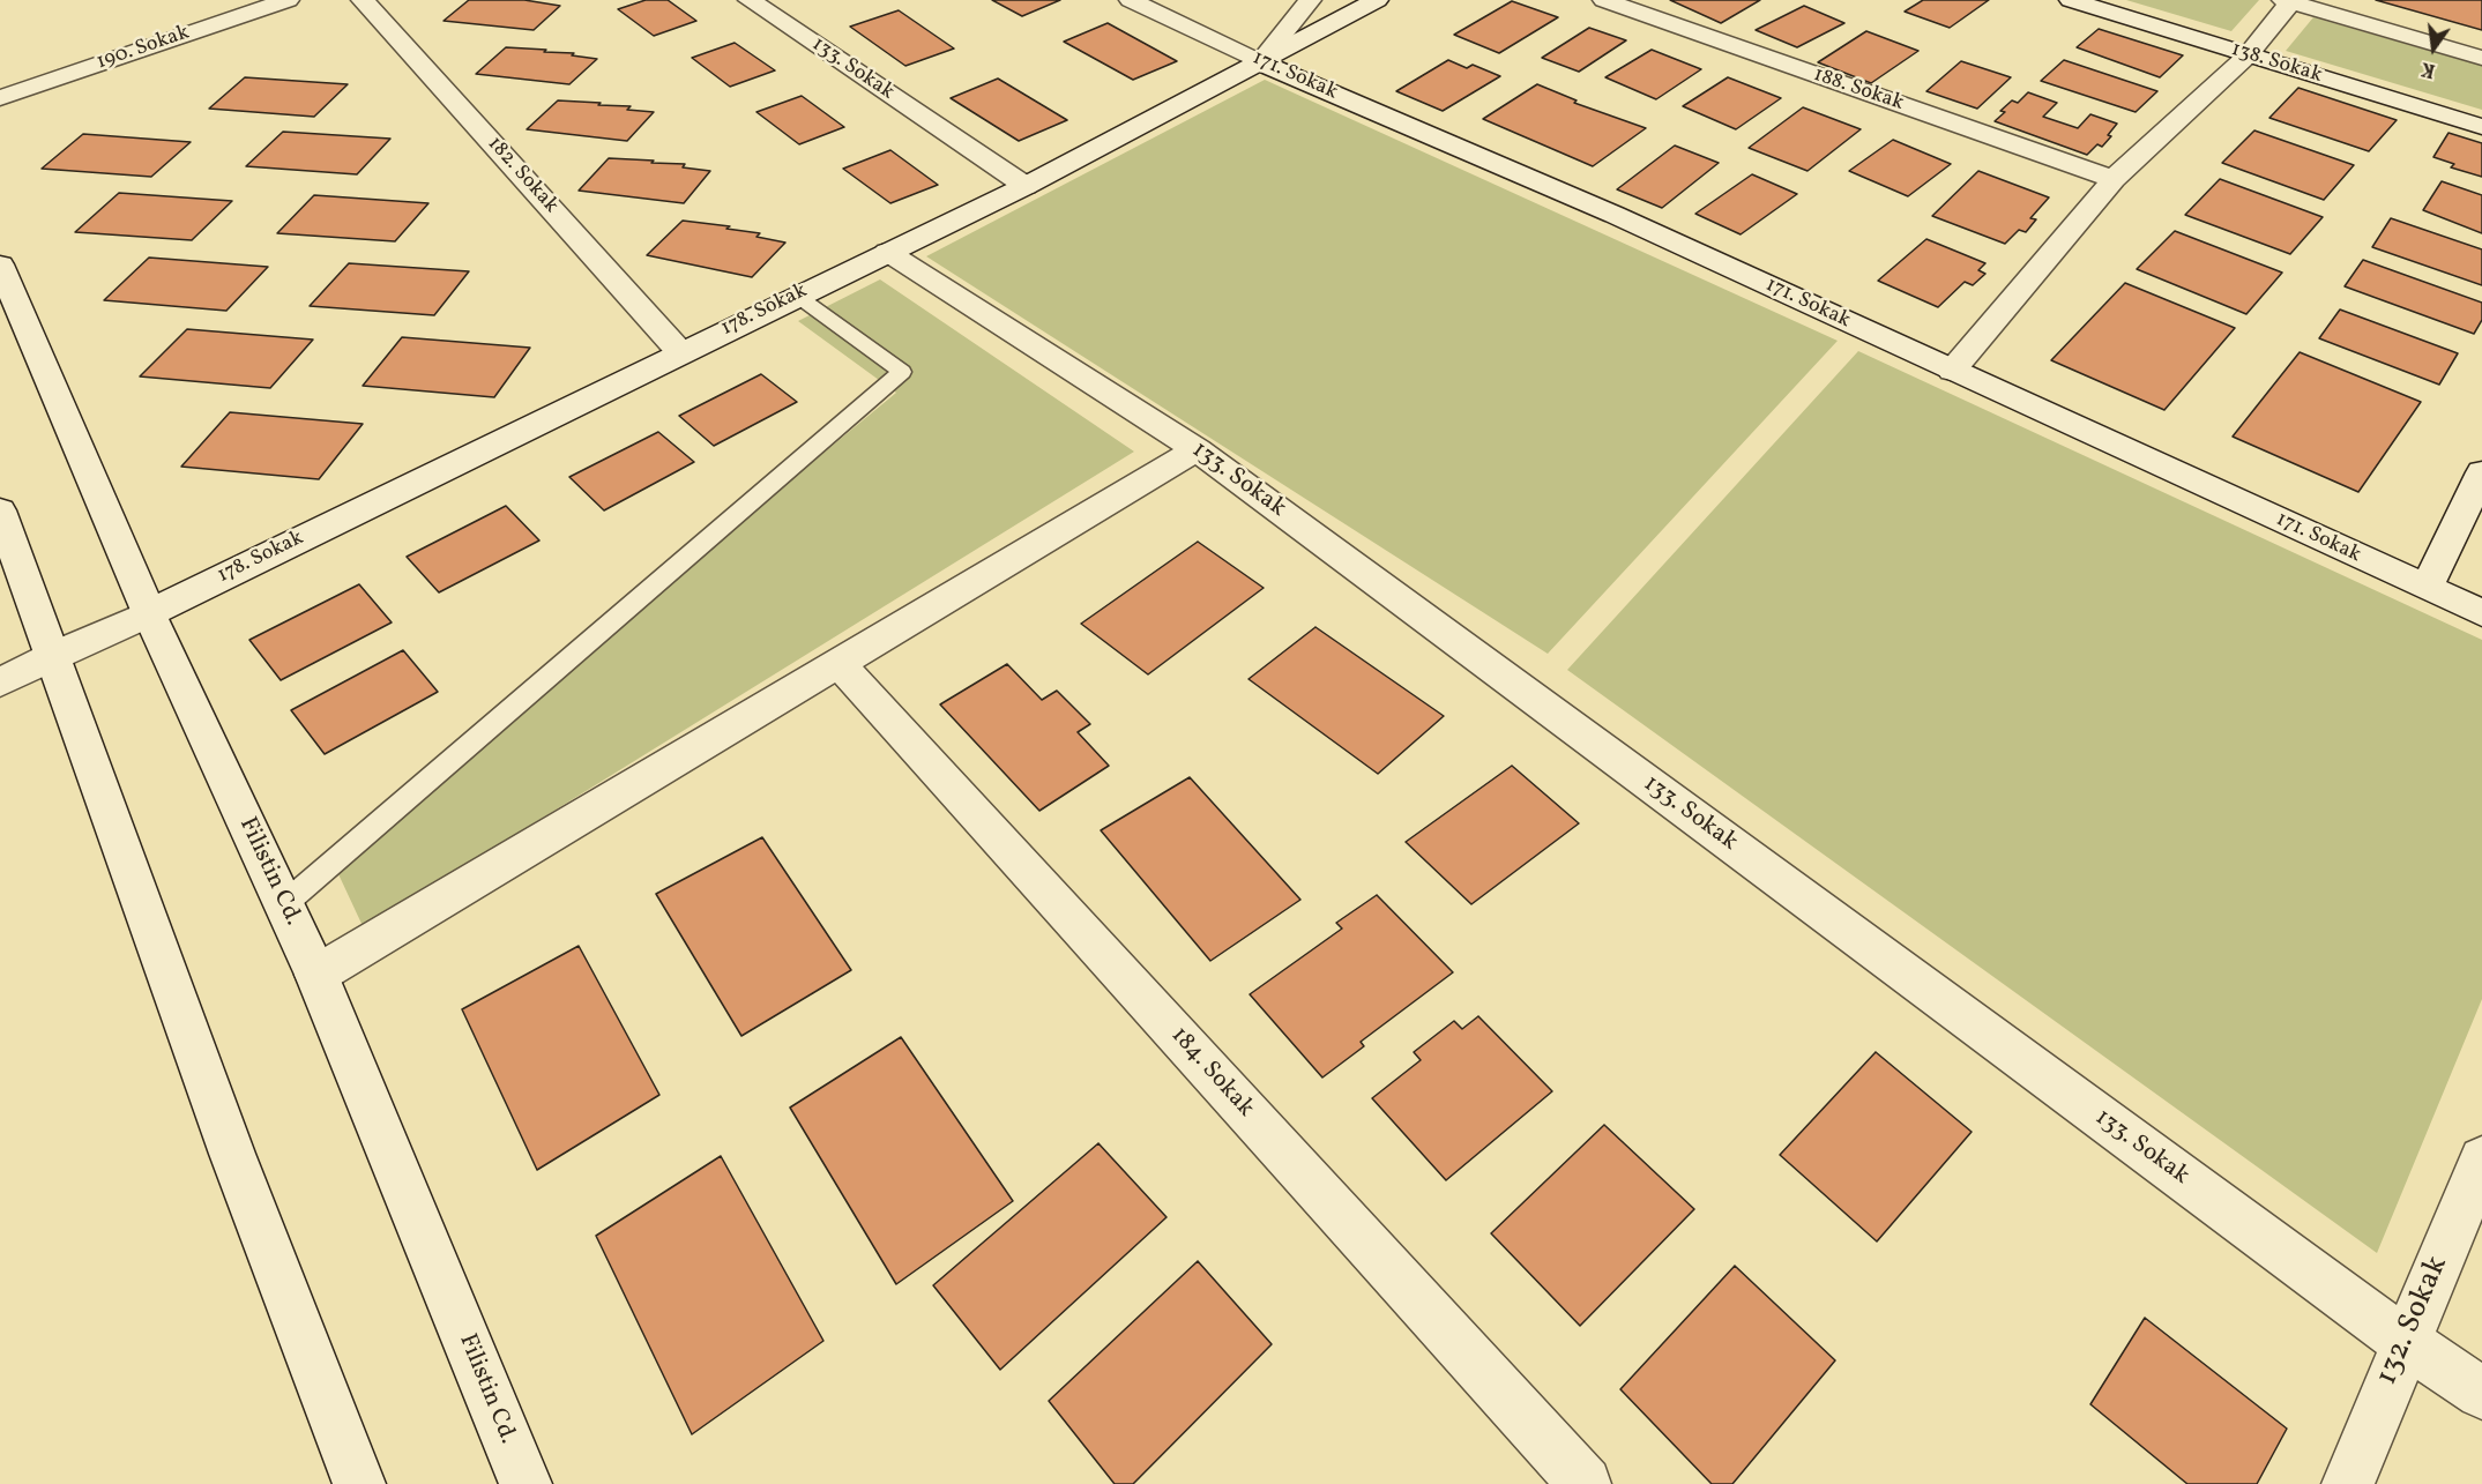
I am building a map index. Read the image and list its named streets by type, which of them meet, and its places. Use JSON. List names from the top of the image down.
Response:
{
  "streets": {
    "street": [
      "190. Sokak",
      "138. Sokak",
      "133. Sokak",
      "171. Sokak",
      "188. Sokak",
      "182. Sokak",
      "178. Sokak",
      "Filistin Cd.",
      "184. Sokak",
      "132. Sokak"
    ]
  },
  "crossings": [
    ["133. Sokak", "178. Sokak"],
    ["133. Sokak", "132. Sokak"],
    ["171. Sokak", "178. Sokak"],
    ["182. Sokak", "178. Sokak"],
    ["178. Sokak", "Filistin Cd."]
  ],
  "north": "bottom"
}
